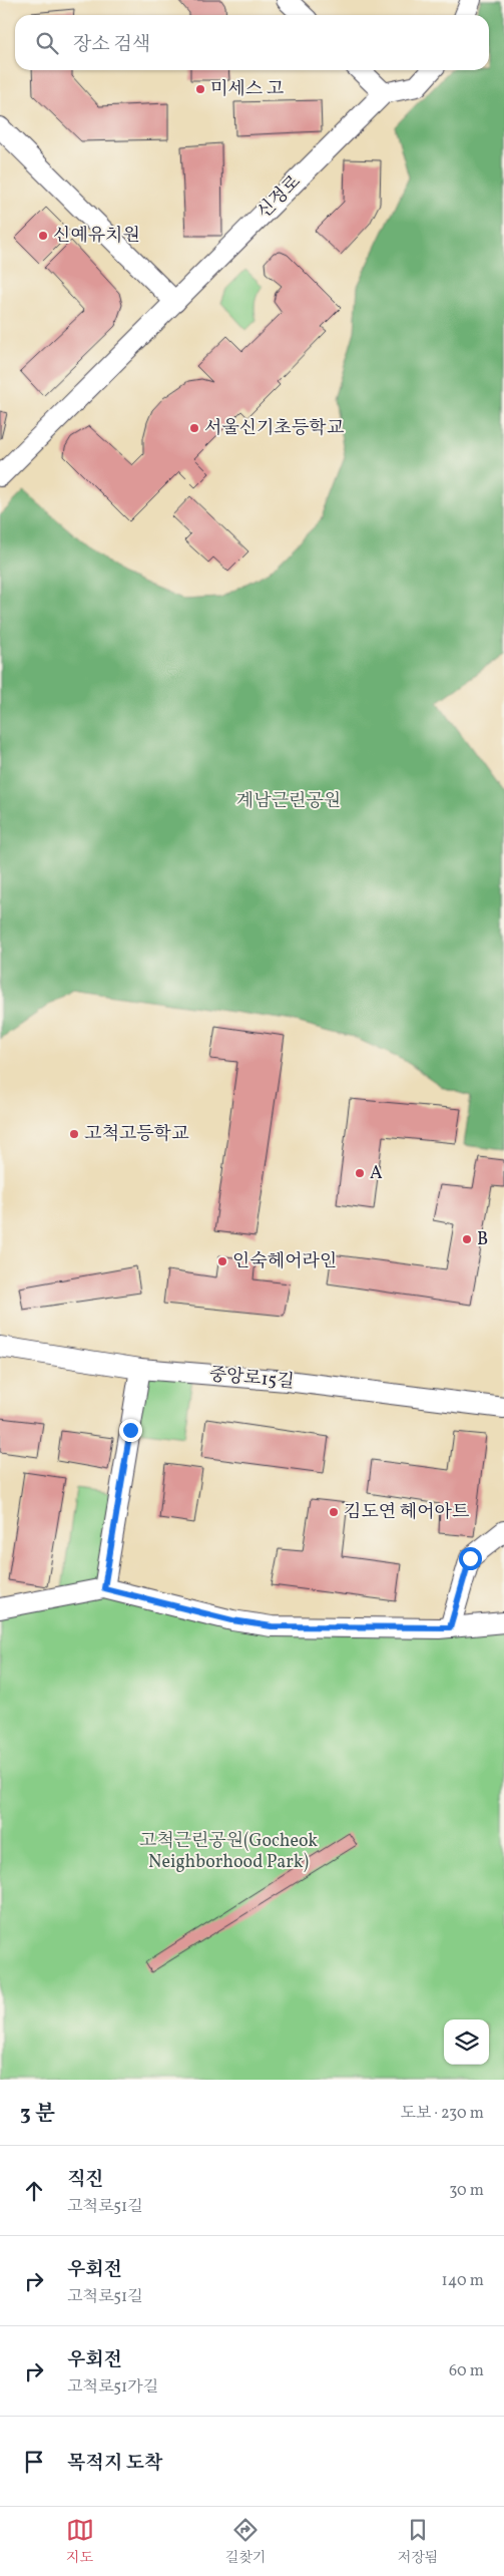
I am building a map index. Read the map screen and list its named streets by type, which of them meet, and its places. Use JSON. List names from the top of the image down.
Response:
{
  "streets": {
    "street": ["신정로", "중앙로15길"]
  },
  "parks": ["계남근린공원", "고척근린공원(Gocheok Neighborhood Park)"],
  "places": [
    "미세스 고",
    "신예유치원",
    "서울신기초등학교",
    "고척고등학교",
    "A",
    "B",
    "인숙헤어라인",
    "김도연 헤어아트"
  ],
  "page": {
    "search": "장소 검색",
    "heading": ["3 분", "도보 · 230 m"],
    "list": [
      ["직진", "고척로51길", "30 m"],
      ["우회전", "고척로51길", "140 m"],
      ["우회전", "고척로51가길", "60 m"],
      "목적지 도착"
    ],
    "nav": ["지도", "길찾기", "저장됨"]
  }
}
